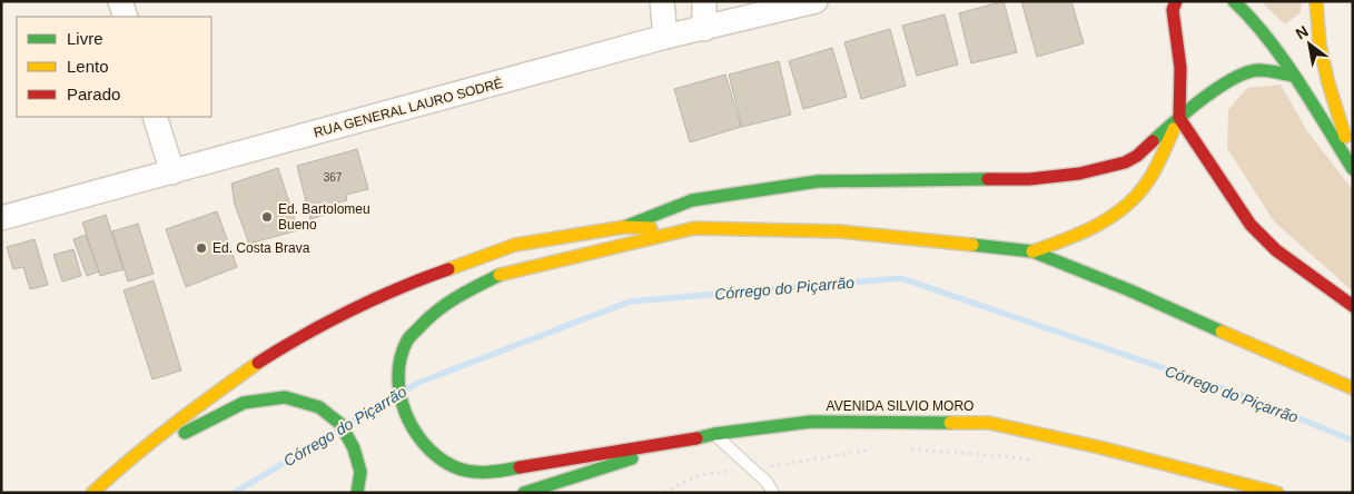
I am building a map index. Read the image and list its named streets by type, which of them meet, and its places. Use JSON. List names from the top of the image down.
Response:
{
  "streets": {
    "main road": ["AVENIDA SILVIO MORO"],
    "street": ["RUA GENERAL LAURO SODRÉ"]
  },
  "water": ["Córrego do Piçarrão"],
  "places": ["Ed. Bartolomeu Bueno", "Ed. Costa Brava"],
  "house_numbers": ["367"],
  "legend": ["Livre", "Lento", "Parado"],
  "north": "top left"
}
